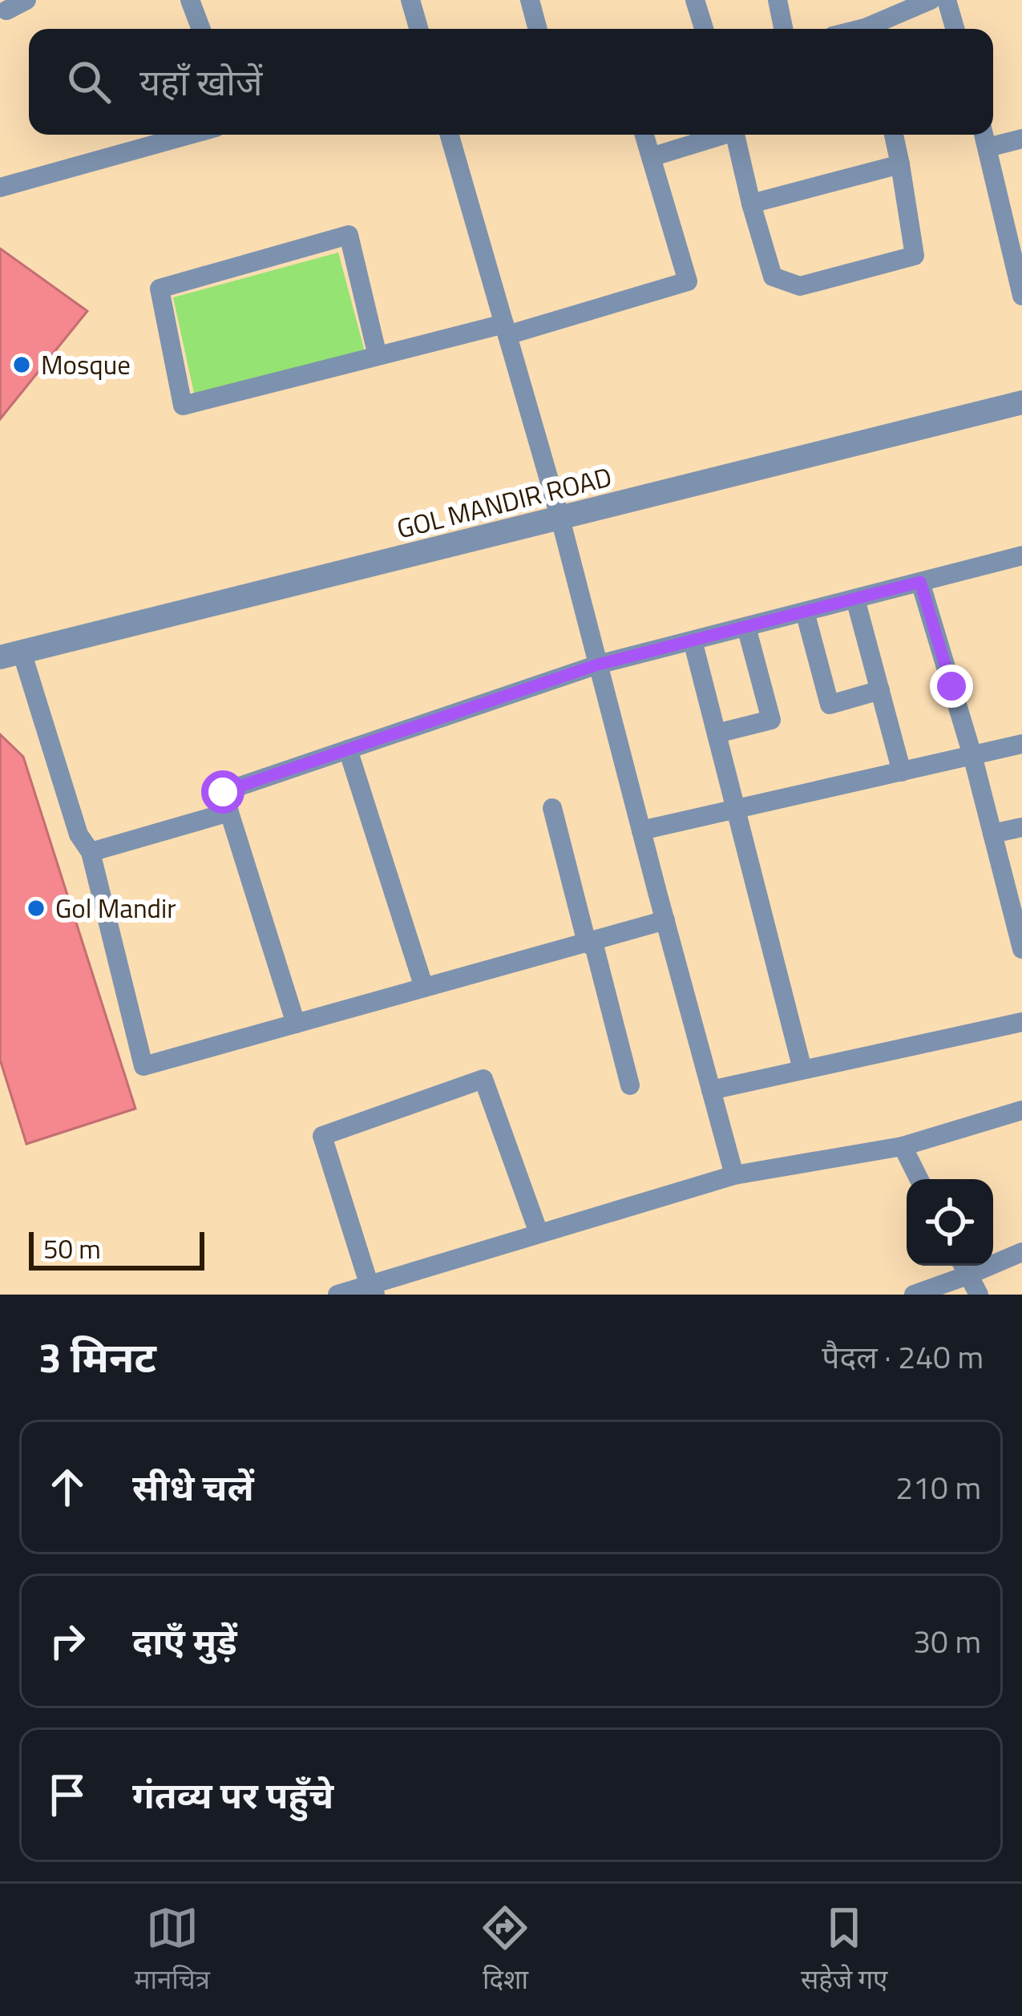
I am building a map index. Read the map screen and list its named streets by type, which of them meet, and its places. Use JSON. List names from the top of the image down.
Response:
{
  "streets": {
    "street": ["GOL MANDIR ROAD"]
  },
  "places": ["Mosque", "Gol Mandir"],
  "scale_bar": "50 m",
  "page": {
    "search": "यहाँ खोजें",
    "scale": "50 m",
    "heading": ["3 मिनट", "पैदल · 240 m"],
    "list": [
      ["सीधे चलें", "210 m"],
      ["दाएँ मुड़ें", "30 m"],
      "गंतव्य पर पहुँचे"
    ],
    "nav": ["मानचित्र", "दिशा", "सहेजे गए"]
  }
}
